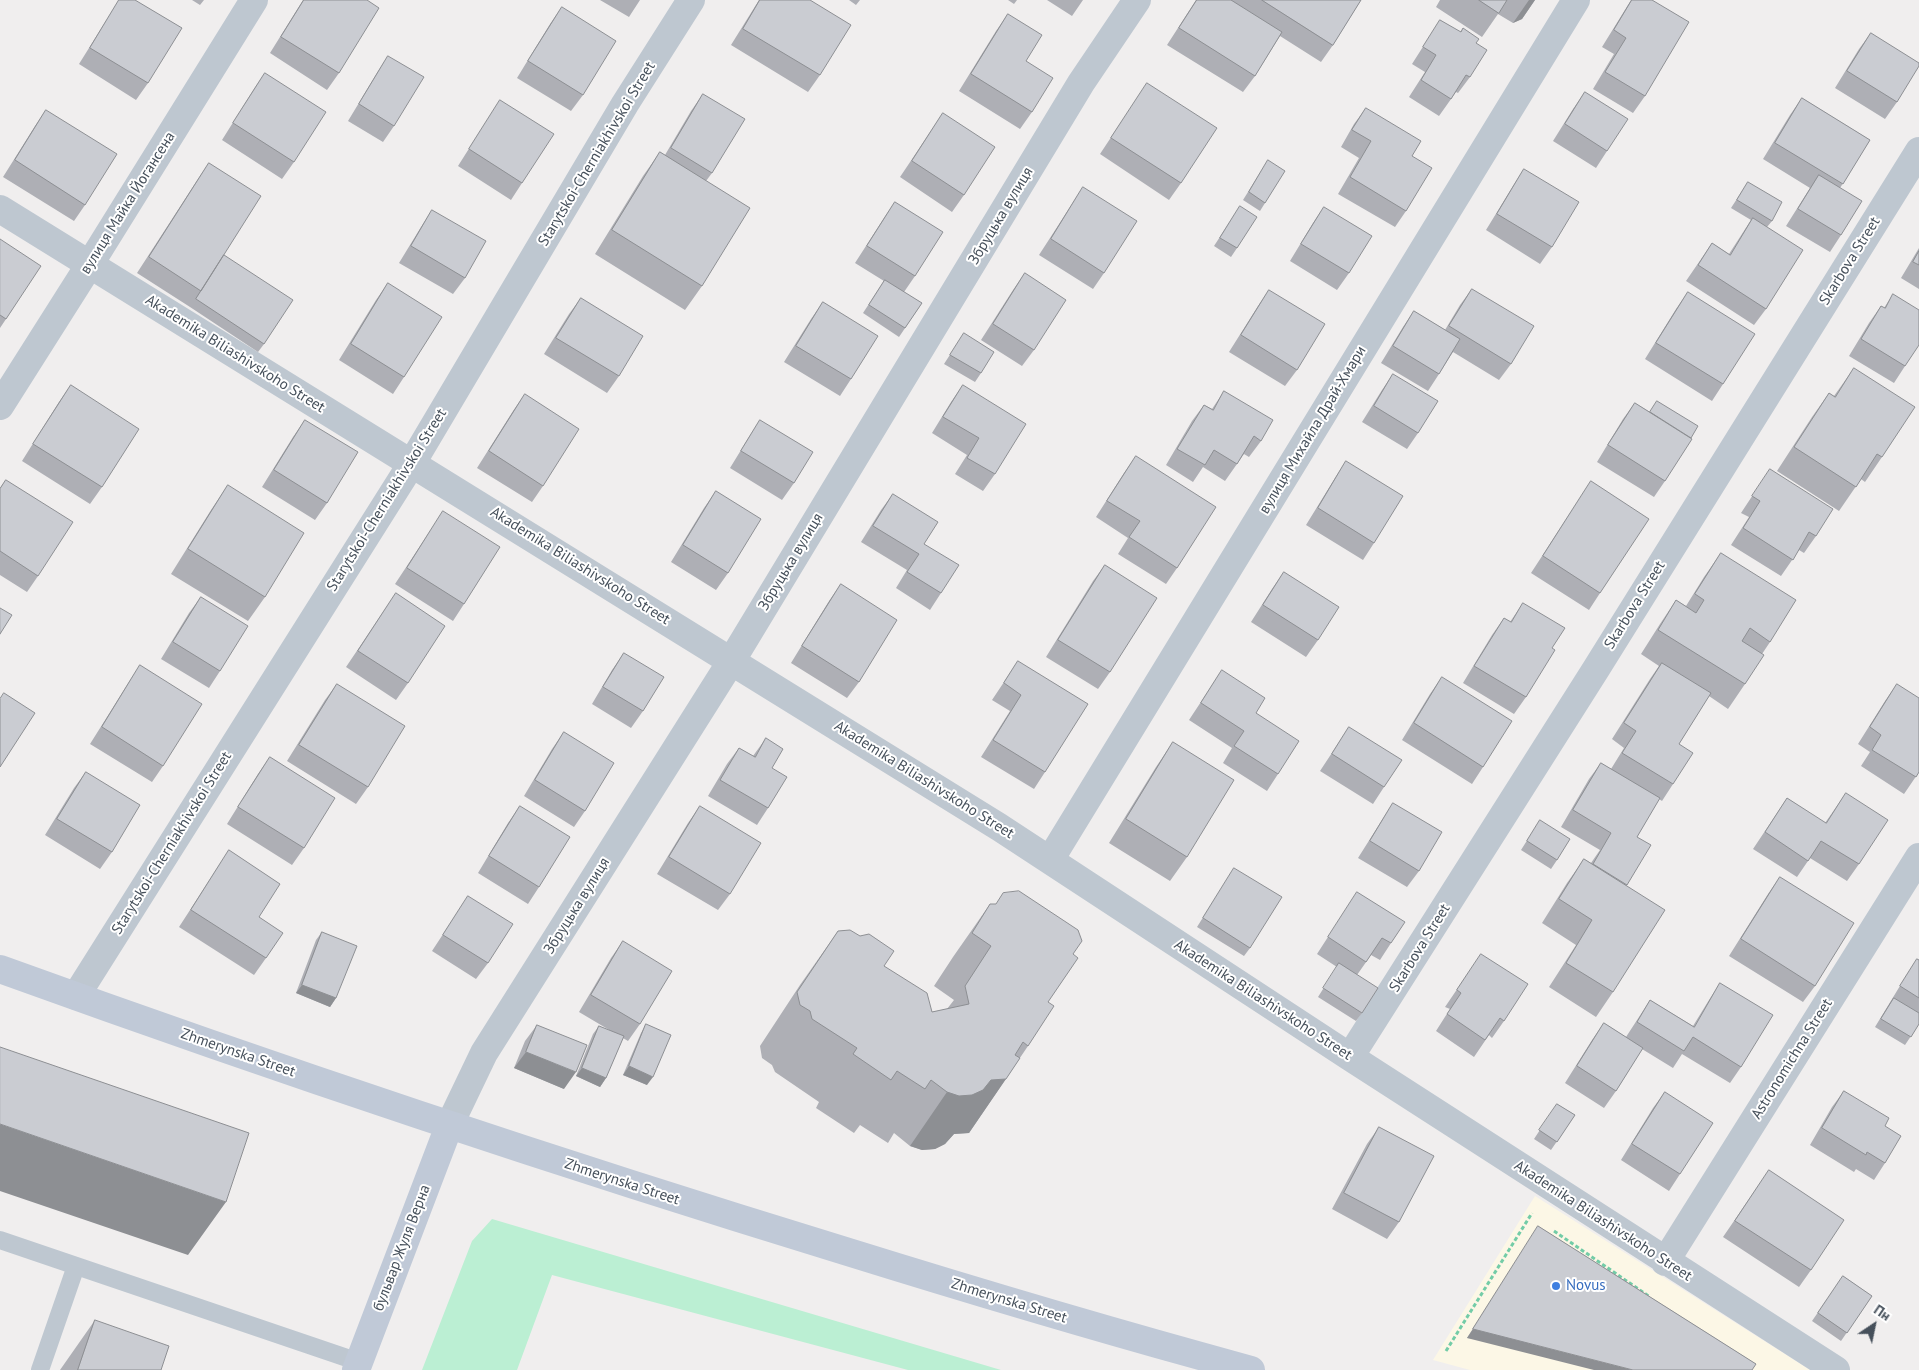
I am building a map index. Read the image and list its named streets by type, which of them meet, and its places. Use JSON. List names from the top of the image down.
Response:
{
  "streets": {
    "main road": ["Zhmerynska Street", "бульвар Жуля Верна"],
    "street": [
      "Starytskoi-Cherniakhivskoi Street",
      "вулиця Майка Йогансена",
      "Збруцька вулиця",
      "Skarbova Street",
      "Akademika Biliashivskoho Street",
      "вулиця Михайла Драй-Хмари",
      "Astronomichna Street"
    ]
  },
  "crossings": [
    ["Starytskoi-Cherniakhivskoi Street", "Akademika Biliashivskoho Street"],
    ["Starytskoi-Cherniakhivskoi Street", "Zhmerynska Street"],
    ["вулиця Майка Йогансена", "Akademika Biliashivskoho Street"],
    ["Збруцька вулиця", "Akademika Biliashivskoho Street"],
    ["Збруцька вулиця", "Zhmerynska Street"],
    ["Збруцька вулиця", "бульвар Жуля Верна"],
    ["Skarbova Street", "Akademika Biliashivskoho Street"],
    ["Akademika Biliashivskoho Street", "вулиця Михайла Драй-Хмари"],
    ["Akademika Biliashivskoho Street", "Astronomichna Street"],
    ["Zhmerynska Street", "бульвар Жуля Верна"]
  ],
  "places": ["Novus"],
  "north": "top right"
}
